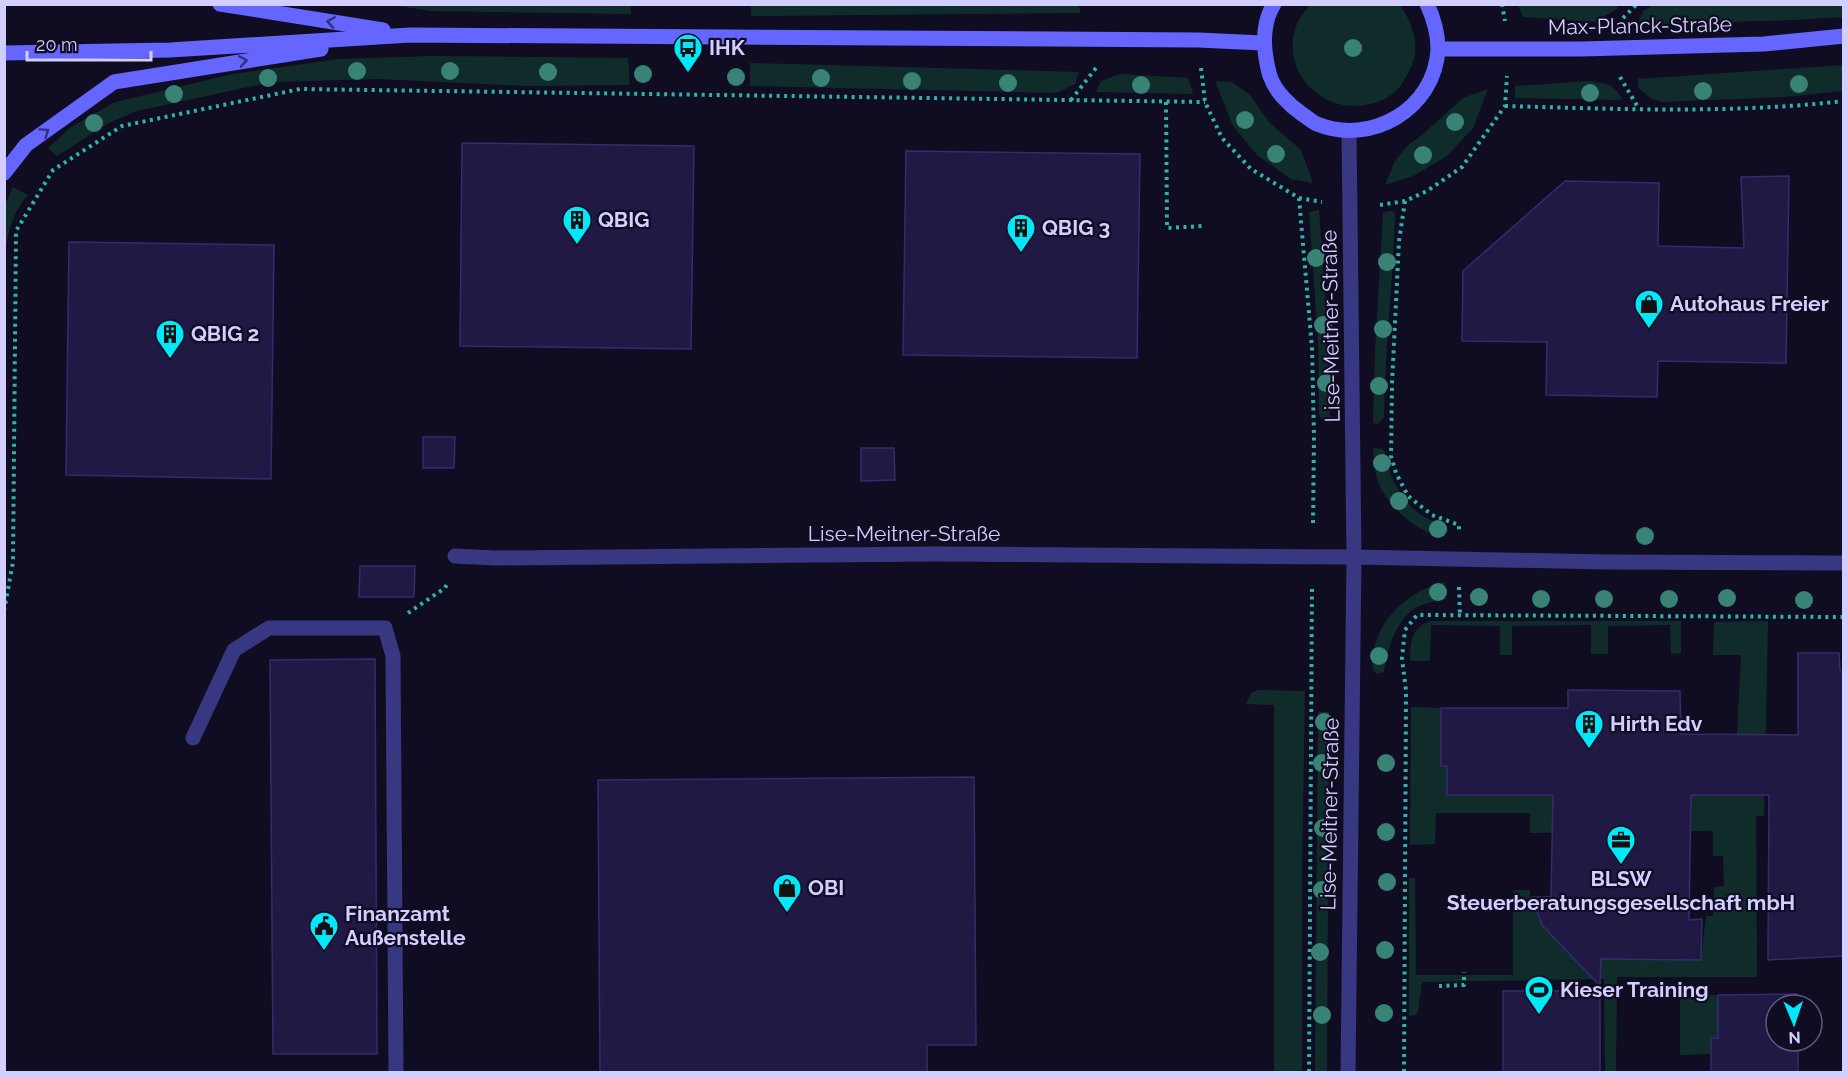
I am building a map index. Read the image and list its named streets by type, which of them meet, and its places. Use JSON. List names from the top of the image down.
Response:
{
  "streets": {
    "street": ["Max-Planck-Straße", "Lise-Meitner-Straße"]
  },
  "places": {
    "bus stop": ["IHK"],
    "building": [
      "QBIG",
      "QBIG 3",
      "QBIG 2",
      "Hirth Edv"
    ],
    "shop": ["Autohaus Freier", "OBI"],
    "office": ["BLSW Steuerberatungsgesellschaft mbH"],
    "public building": ["Finanzamt Außenstelle"],
    "sports": ["Kieser Training"]
  },
  "scale_bar": "20 m",
  "north": "bottom"
}
